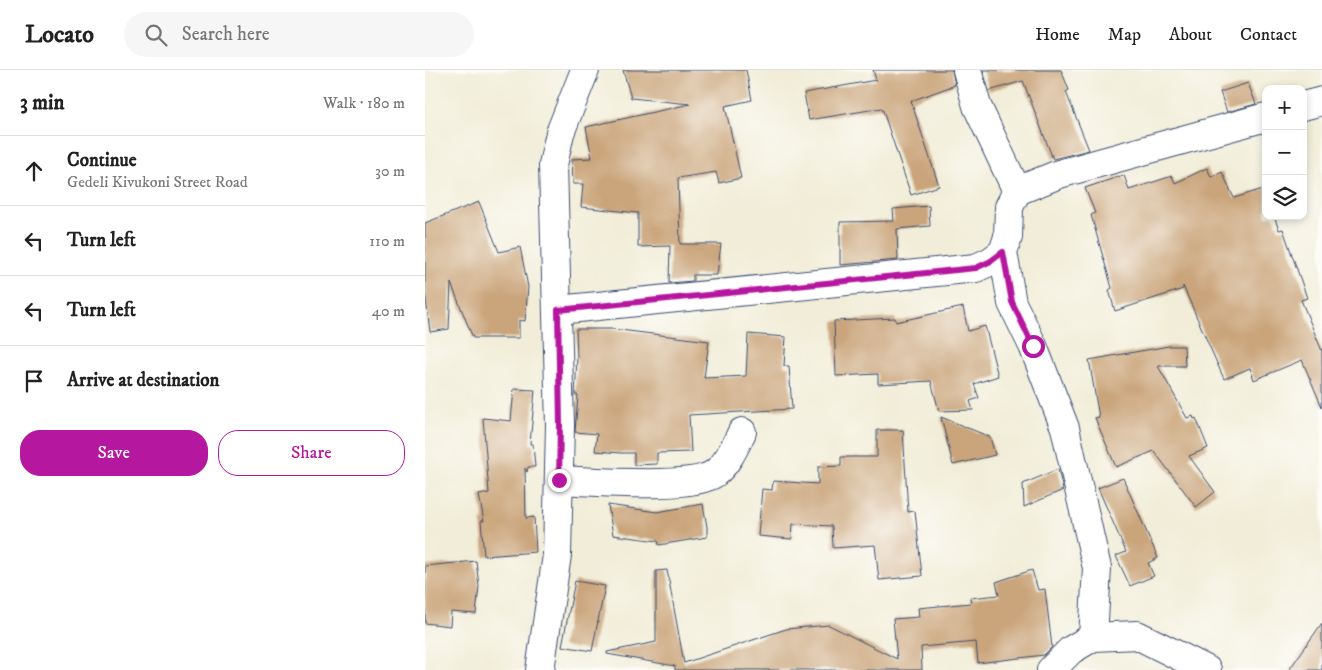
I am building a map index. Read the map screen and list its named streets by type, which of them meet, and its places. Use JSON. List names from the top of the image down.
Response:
{
  "page": {
    "header": "Locato",
    "search": "Search here",
    "nav": [
      "Home",
      "Map",
      "About",
      "Contact"
    ],
    "heading": ["3 min", "Walk · 180 m"],
    "map_buttons": ["+", "−"],
    "list": [
      ["Continue", "Gedeli Kivukoni Street Road", "30 m"],
      ["Turn left", "110 m"],
      ["Turn left", "40 m"],
      "Arrive at destination"
    ],
    "buttons": ["Save", "Share"]
  }
}
